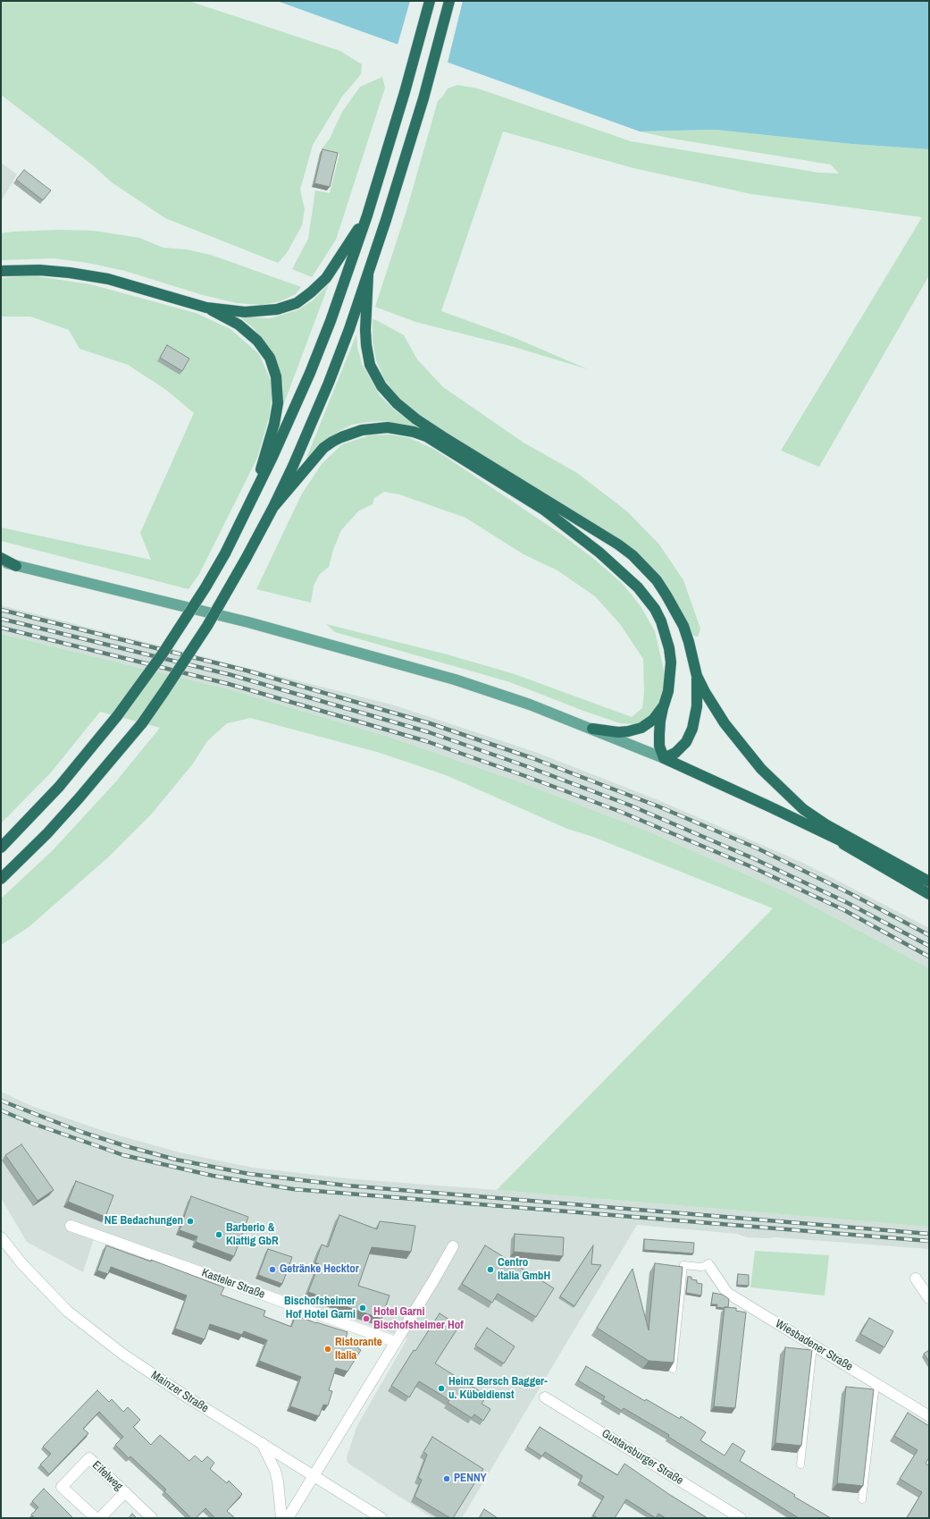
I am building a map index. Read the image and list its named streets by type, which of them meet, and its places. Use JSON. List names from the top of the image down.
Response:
{
  "streets": {
    "street": [
      "Kasteler Straße",
      "Wiesbadener Straße",
      "Mainzer Straße",
      "Gustavsburger Straße",
      "Eifelweg"
    ]
  },
  "places": [
    "NE Bedachungen",
    "Barberio & Klattig GbR",
    "Getränke Hecktor",
    "Centro Italia GmbH",
    "Bischofsheimer Hof Hotel Garni",
    "Hotel Garni Bischofsheimer Hof",
    "Ristorante Italia",
    "Heinz Bersch Bagger- u. Kübeldienst",
    "PENNY"
  ]
}
